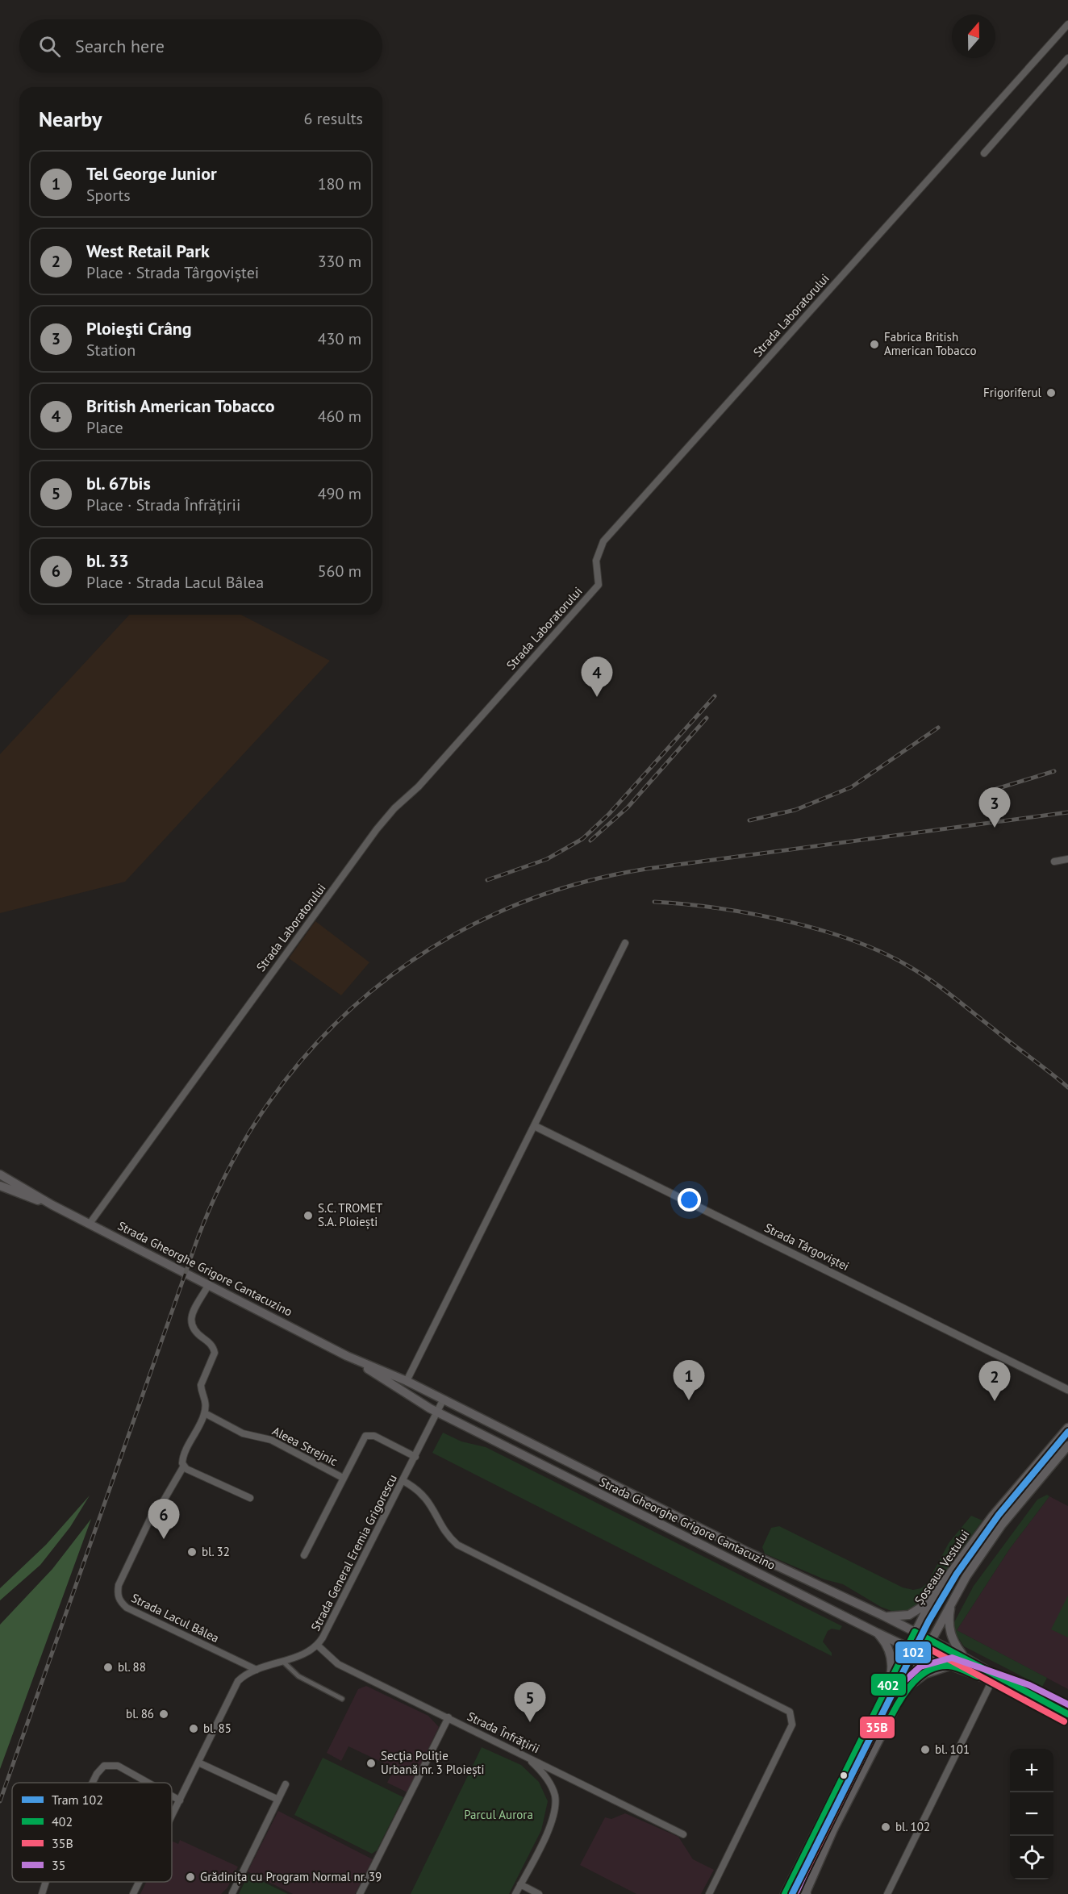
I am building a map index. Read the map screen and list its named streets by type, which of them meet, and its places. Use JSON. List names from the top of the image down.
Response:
{
  "streets": {
    "main road": ["Strada Gheorghe Grigore Cantacuzino", "Șoseaua Vestului"],
    "street": [
      "Strada Laboratorului",
      "Strada Târgoviștei",
      "Aleea Strejnic",
      "Strada General Eremia Grigorescu",
      "Strada Lacul Bâlea",
      "Strada Înfrățirii"
    ]
  },
  "crossings": [
    ["Strada Laboratorului", "Strada Gheorghe Grigore Cantacuzino"],
    ["Strada Gheorghe Grigore Cantacuzino", "Strada General Eremia Grigorescu"],
    ["Strada Gheorghe Grigore Cantacuzino", "Șoseaua Vestului"],
    ["Aleea Strejnic", "Strada General Eremia Grigorescu"],
    ["Strada General Eremia Grigorescu", "Strada Lacul Bâlea"],
    ["Strada General Eremia Grigorescu", "Strada Înfrățirii"]
  ],
  "parks": ["Parcul Aurora"],
  "places": [
    "Fabrica British American Tobacco",
    "Frigoriferul",
    "S.C. TROMET S.A. Ploiești",
    "bl. 32",
    "bl. 88",
    "bl. 86",
    "bl. 85",
    "bl. 101",
    "Secţia Poliţie Urbană nr. 3 Ploiești",
    "bl. 102",
    "Grădinița cu Program Normal nr. 39"
  ],
  "lines": [
    "tram line 102",
    "transit line 402",
    "transit line 35B",
    "transit line 35"
  ],
  "legend": [
    "Tram 102",
    "402",
    "35B",
    "35"
  ],
  "north": "top",
  "page": {
    "search": "Search here",
    "heading": ["Nearby", "6 results"],
    "list": [
      {
        "mark": "1",
        "name": "Tel George Junior",
        "note": "Sports",
        "value": "180 m"
      },
      {
        "mark": "2",
        "name": "West Retail Park",
        "note": "Place · Strada Târgoviștei",
        "value": "330 m"
      },
      {
        "mark": "3",
        "name": "Ploieşti Crâng",
        "note": "Station",
        "value": "430 m"
      },
      {
        "mark": "4",
        "name": "British American Tobacco",
        "note": "Place",
        "value": "460 m"
      },
      {
        "mark": "5",
        "name": "bl. 67bis",
        "note": "Place · Strada Înfrățirii",
        "value": "490 m"
      },
      {
        "mark": "6",
        "name": "bl. 33",
        "note": "Place · Strada Lacul Bâlea",
        "value": "560 m"
      }
    ],
    "pins": [
      "4",
      "3",
      "1",
      "2",
      "6",
      "5"
    ],
    "map_buttons": ["+", "−"]
  }
}
